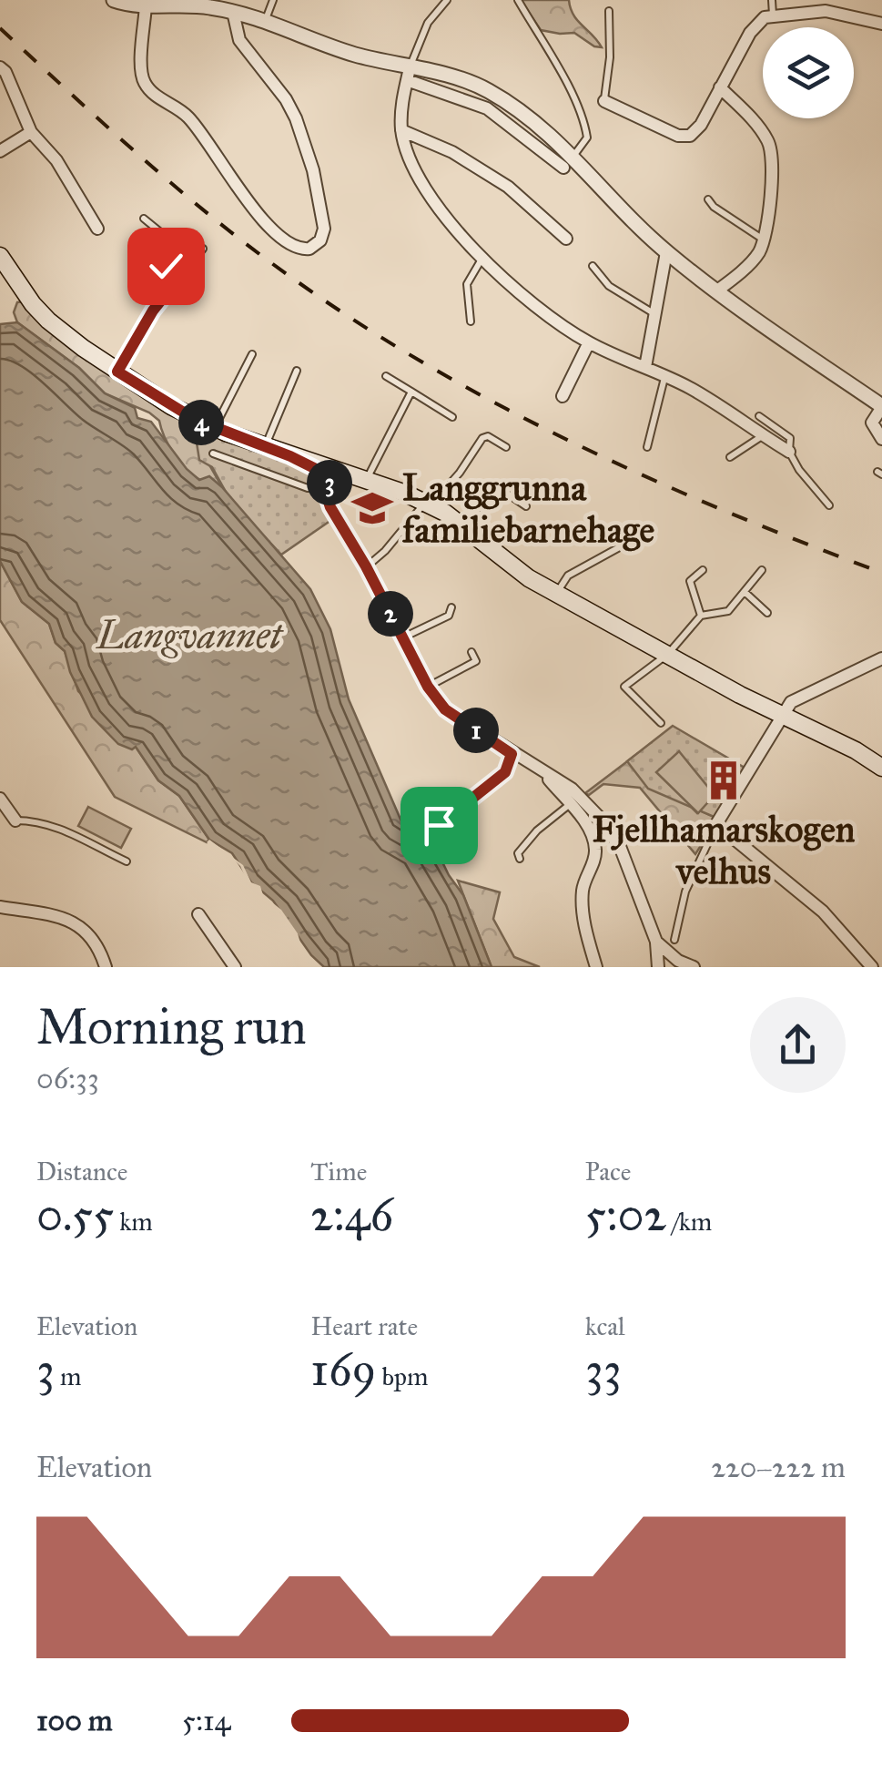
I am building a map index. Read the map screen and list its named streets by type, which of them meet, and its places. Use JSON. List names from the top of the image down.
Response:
{
  "water": ["Langvannet"],
  "places": {
    "school or university": ["Langgrunna familiebarnehage"],
    "building": ["Fjellhamarskogen velhus"]
  },
  "page": {
    "pins": [
      "4",
      "3",
      "2",
      "1"
    ],
    "heading": ["Morning run", "06:33"],
    "stats": [
      ["Distance", "0.55 km"],
      ["Time", "2:46"],
      ["Pace", "5:02 /km"],
      ["Elevation", "3 m"],
      ["Heart rate", "169 bpm"],
      ["kcal", "33"]
    ],
    "chart": ["Elevation", "220–222 m"],
    "list": [
      {
        "name": "100 m",
        "note": "5:14"
      }
    ]
  }
}
